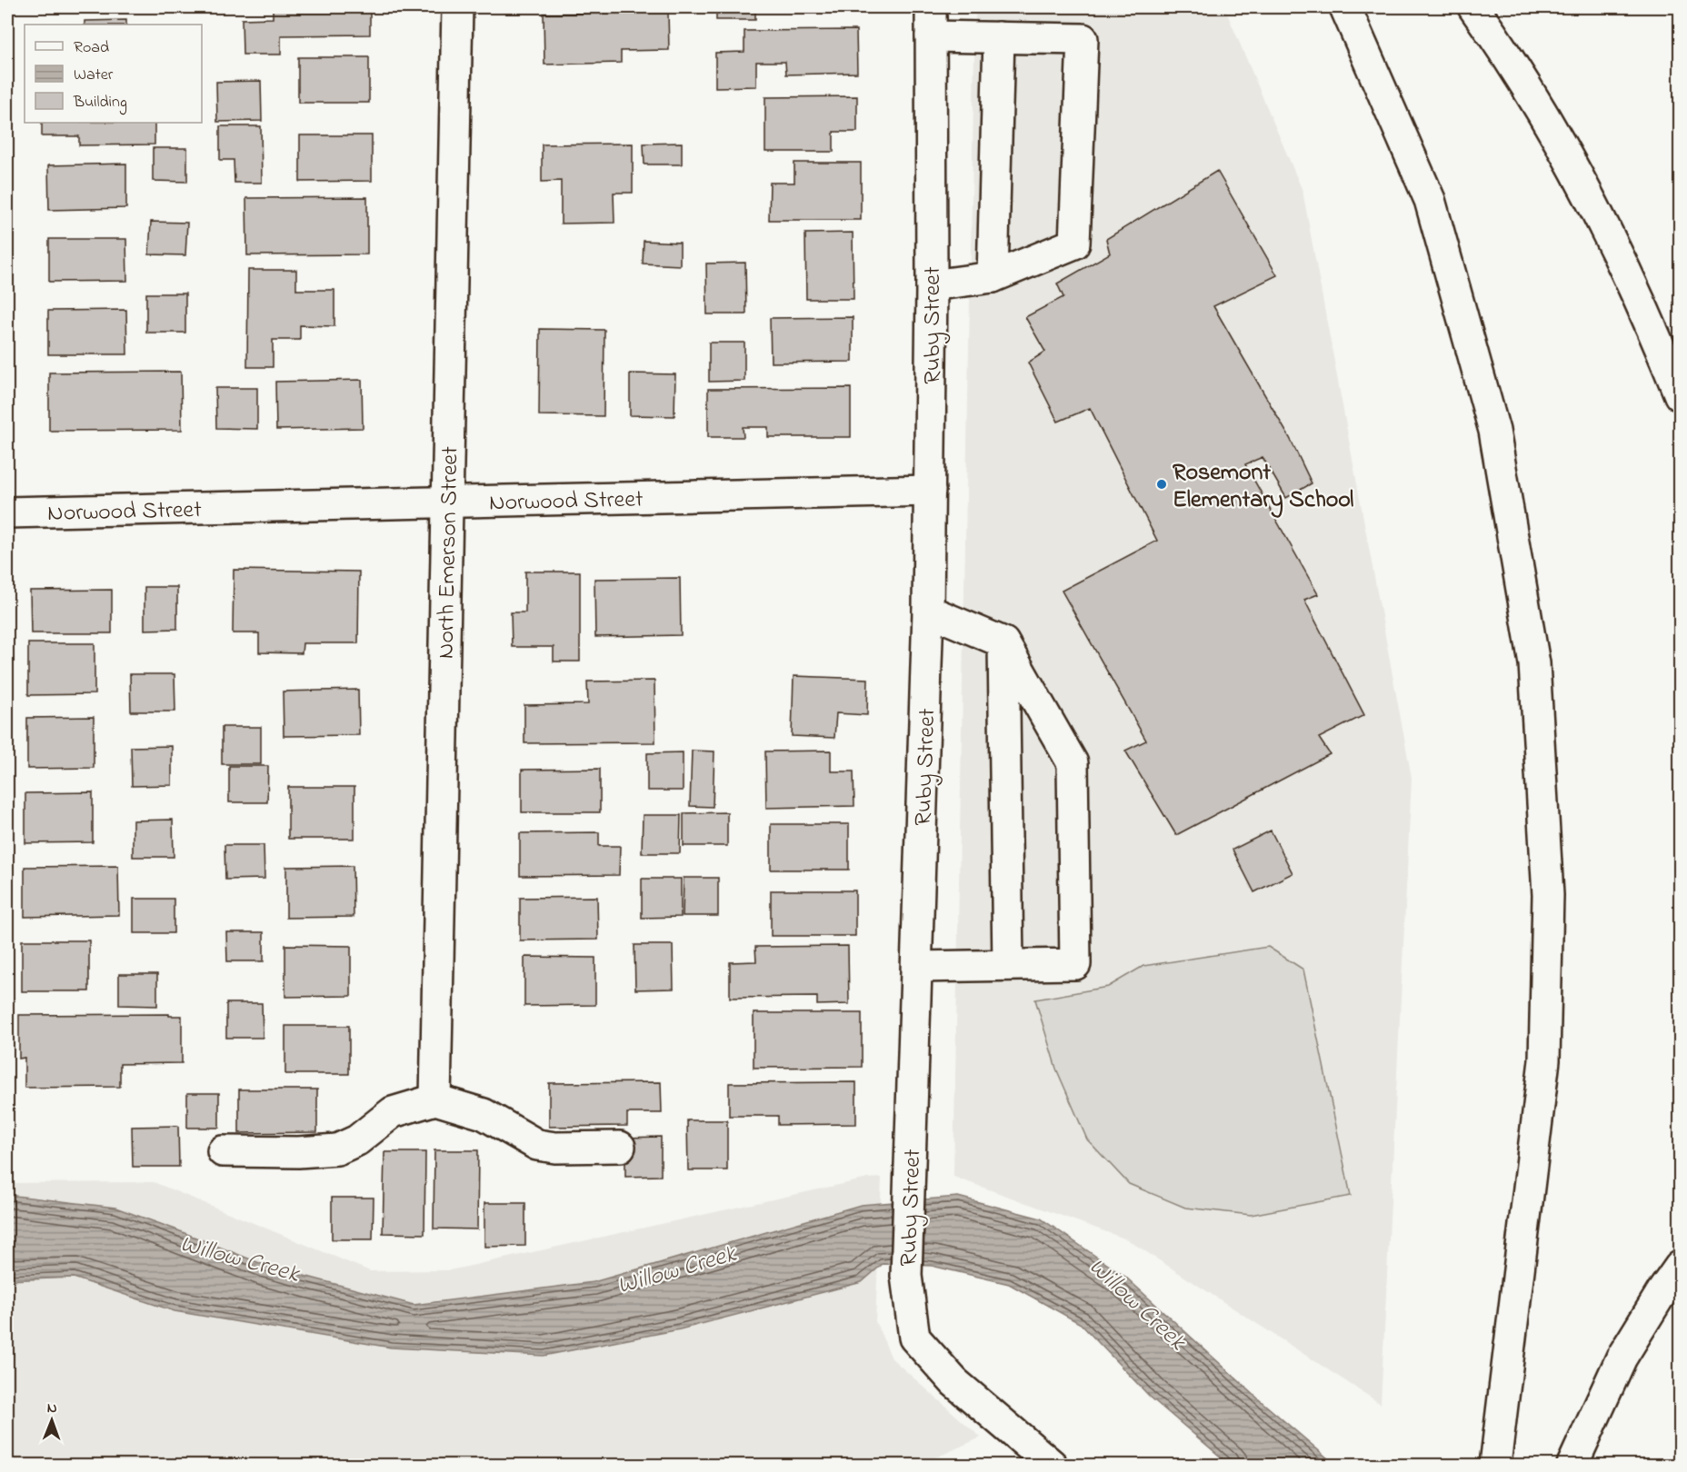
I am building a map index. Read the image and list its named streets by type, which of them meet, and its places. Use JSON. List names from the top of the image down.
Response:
{
  "streets": {
    "main road": ["Ruby Street", "Norwood Street", "North Emerson Street"]
  },
  "crossings": [
    ["Ruby Street", "Norwood Street"],
    ["Norwood Street", "North Emerson Street"]
  ],
  "water": ["Willow Creek"],
  "places": ["Rosemont Elementary School"],
  "legend": ["Road", "Water", "Building"],
  "north": "top"
}
